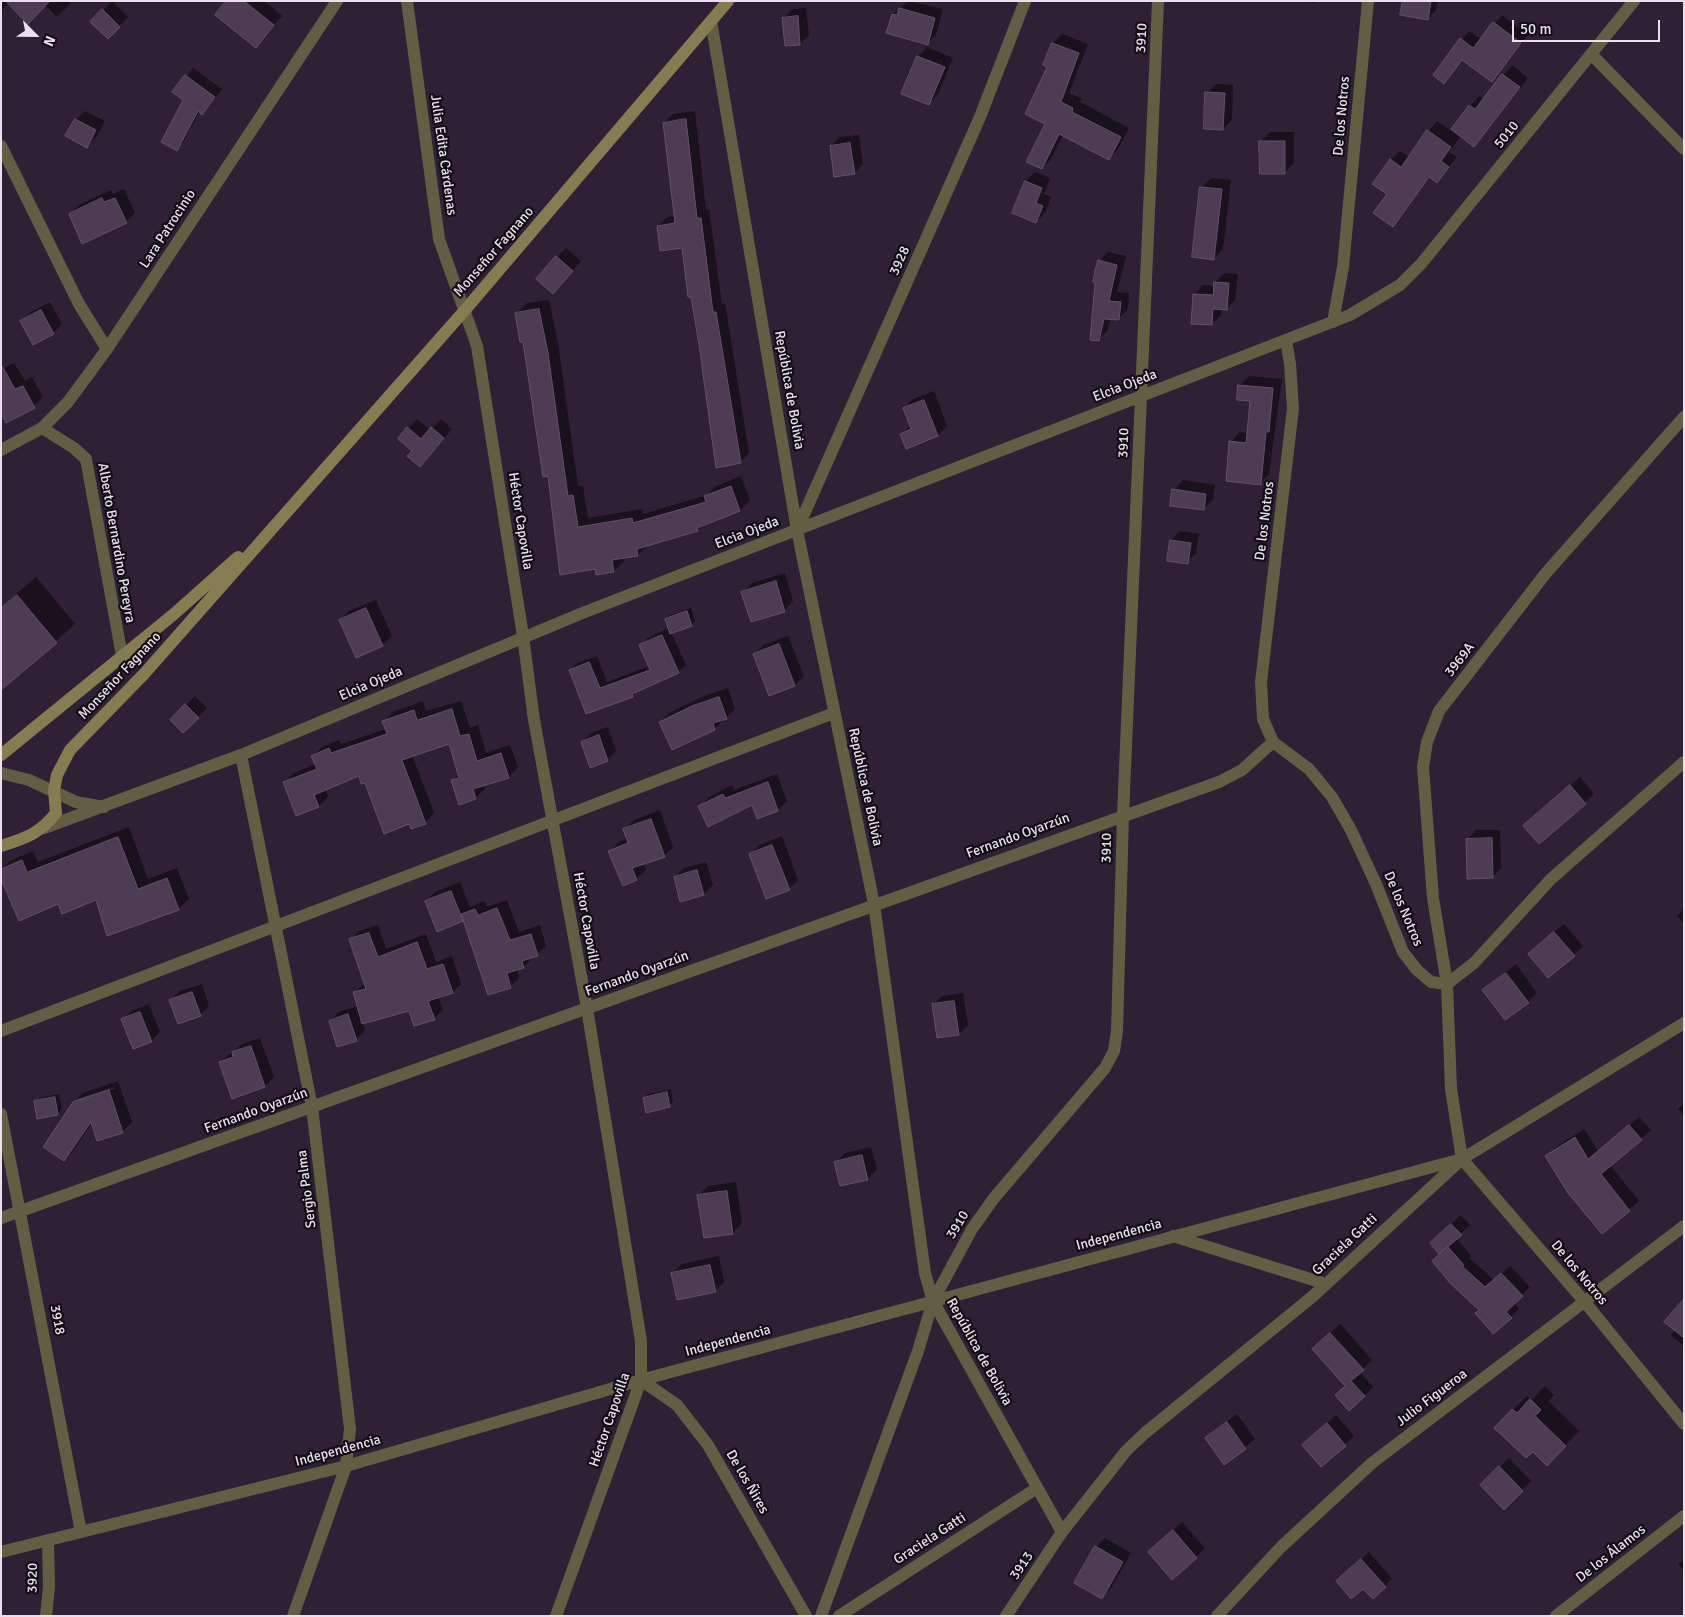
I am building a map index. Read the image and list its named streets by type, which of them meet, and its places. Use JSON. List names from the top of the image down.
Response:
{
  "streets": {
    "street": [
      "3910",
      "De los Notros",
      "5010",
      "Julia Edita Cárdenas",
      "Lara Patrocinio",
      "Monseñor Fagnano",
      "3928",
      "Elcia Ojeda",
      "República de Bolivia",
      "Héctor Capovilla",
      "Alberto Bernardino Pereyra",
      "3969A",
      "Fernando Oyarzún",
      "Sergio Palma",
      "Independencia",
      "Graciela Gatti",
      "3918",
      "Julio Figueroa",
      "De los Ñires",
      "De los Álamos",
      "3913",
      "3920"
    ]
  },
  "crossings": [
    ["3910", "Elcia Ojeda"],
    ["3910", "República de Bolivia"],
    ["3910", "Fernando Oyarzún"],
    ["3910", "Independencia"],
    ["De los Notros", "Elcia Ojeda"],
    ["De los Notros", "3969A"],
    ["De los Notros", "Fernando Oyarzún"],
    ["De los Notros", "Independencia"],
    ["De los Notros", "Graciela Gatti"],
    ["De los Notros", "Julio Figueroa"],
    ["5010", "Elcia Ojeda"],
    ["Julia Edita Cárdenas", "Monseñor Fagnano"],
    ["Julia Edita Cárdenas", "Héctor Capovilla"],
    ["Lara Patrocinio", "Alberto Bernardino Pereyra"],
    ["Monseñor Fagnano", "Elcia Ojeda"],
    ["Monseñor Fagnano", "República de Bolivia"],
    ["Monseñor Fagnano", "Héctor Capovilla"],
    ["Monseñor Fagnano", "Alberto Bernardino Pereyra"],
    ["3928", "Elcia Ojeda"],
    ["3928", "República de Bolivia"],
    ["Elcia Ojeda", "República de Bolivia"],
    ["Elcia Ojeda", "Héctor Capovilla"],
    ["Elcia Ojeda", "Sergio Palma"],
    ["República de Bolivia", "Fernando Oyarzún"],
    ["República de Bolivia", "Independencia"],
    ["República de Bolivia", "Graciela Gatti"],
    ["República de Bolivia", "3913"],
    ["Héctor Capovilla", "Fernando Oyarzún"],
    ["Héctor Capovilla", "Independencia"],
    ["Héctor Capovilla", "De los Ñires"],
    ["Fernando Oyarzún", "Sergio Palma"],
    ["Fernando Oyarzún", "3918"],
    ["Sergio Palma", "Independencia"],
    ["Independencia", "Graciela Gatti"],
    ["Independencia", "3918"],
    ["Independencia", "De los Ñires"],
    ["Independencia", "3920"],
    ["Graciela Gatti", "3913"]
  ],
  "scale_bar": "50 m",
  "north": "bottom right"
}
